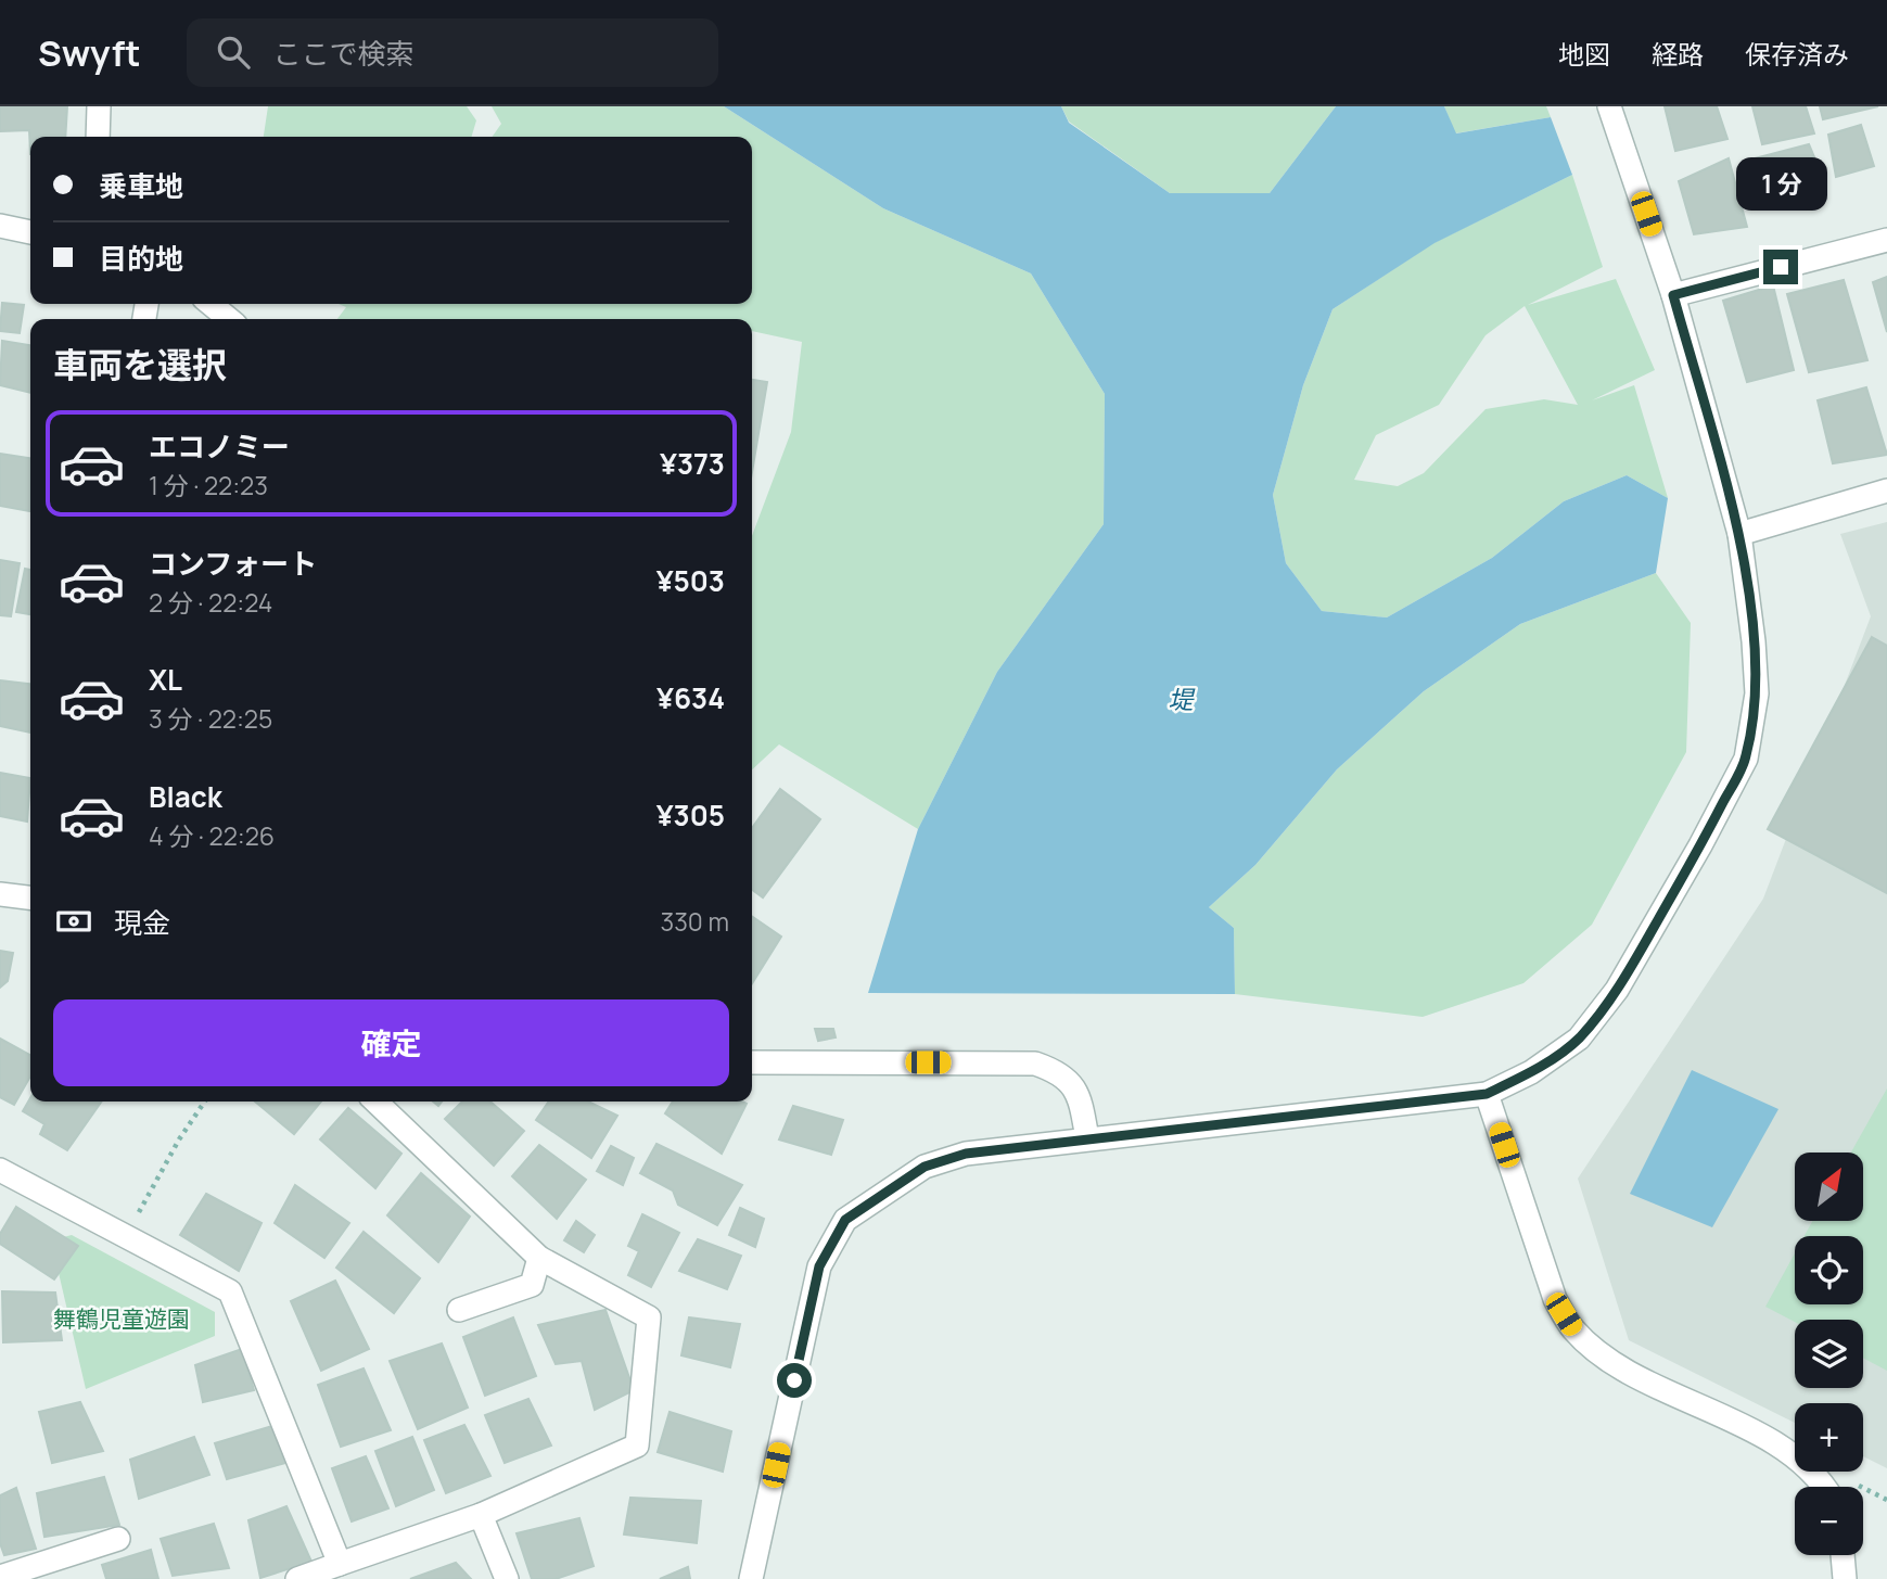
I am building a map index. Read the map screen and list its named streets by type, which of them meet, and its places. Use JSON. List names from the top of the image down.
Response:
{
  "water": ["堤"],
  "parks": ["舞鶴児童遊園"],
  "north": "top right",
  "page": {
    "header": "Swyft",
    "search": "ここで検索",
    "nav": ["地図", "経路", "保存済み"],
    "banner": ["乗車地", "目的地"],
    "bubble": "1 分",
    "heading": "車両を選択",
    "list": [
      {
        "name": "エコノミー",
        "note": "1 分 · 22:23",
        "value": "¥373"
      },
      {
        "name": "コンフォート",
        "note": "2 分 · 22:24",
        "value": "¥503"
      },
      {
        "name": "XL",
        "note": "3 分 · 22:25",
        "value": "¥634"
      },
      {
        "name": "Black",
        "note": "4 分 · 22:26",
        "value": "¥305"
      }
    ],
    "pay": ["現金", "330 m"],
    "buttons": "確定",
    "map_buttons": ["+", "−"]
  }
}
